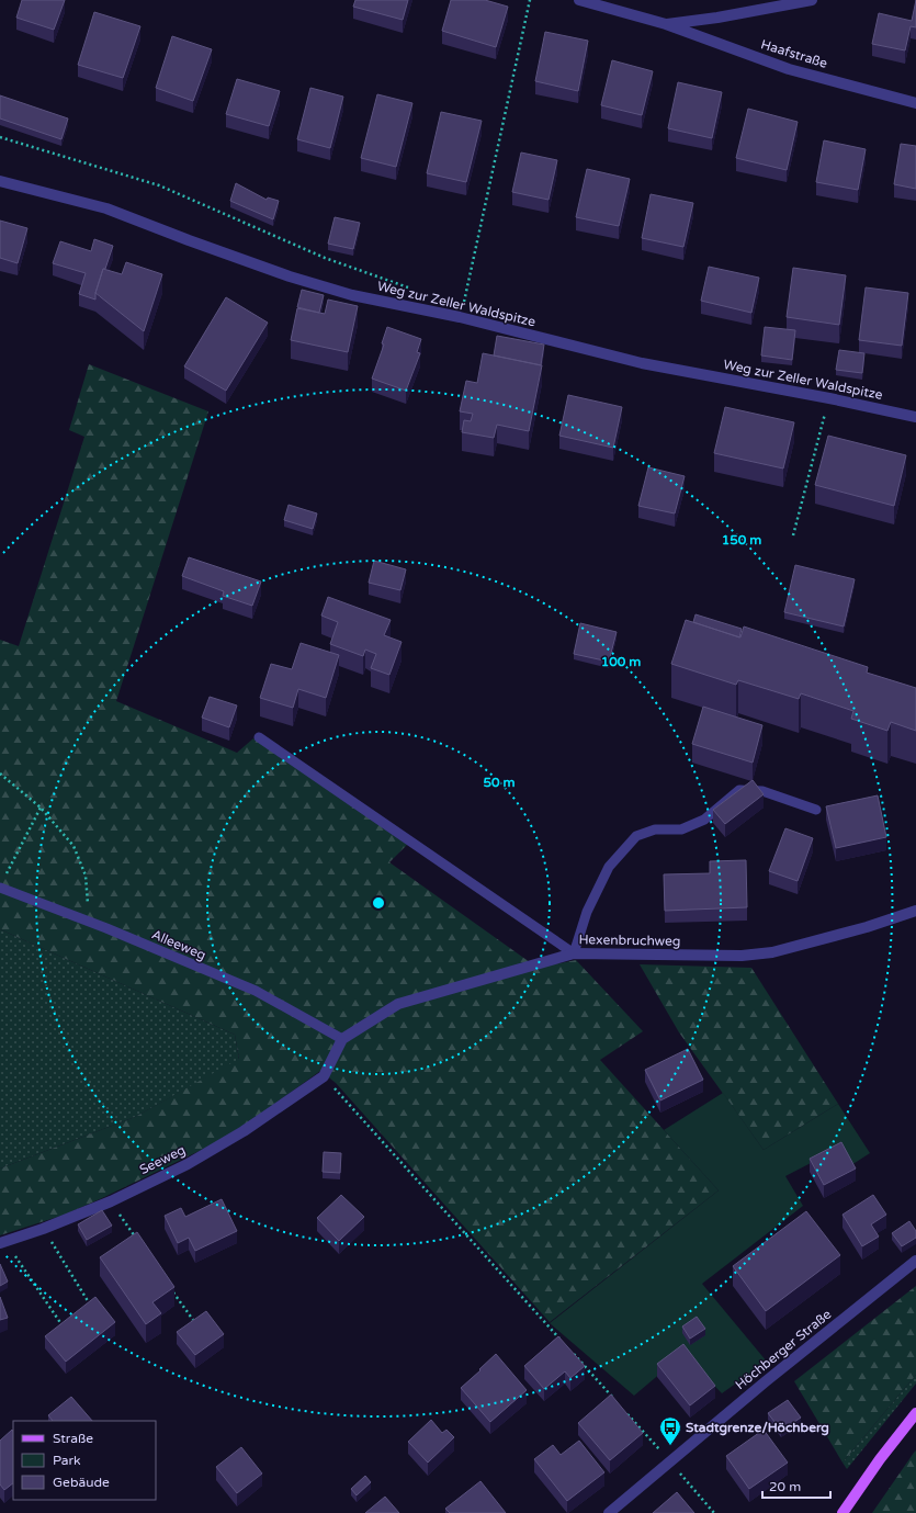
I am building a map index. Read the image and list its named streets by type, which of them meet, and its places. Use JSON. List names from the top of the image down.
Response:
{
  "streets": {
    "street": [
      "Haafstraße",
      "Weg zur Zeller Waldspitze",
      "Hexenbruchweg",
      "Seeweg",
      "Höchberger Straße"
    ],
    "lane": ["Alleeweg"]
  },
  "crossings": [
    ["Hexenbruchweg", "Alleeweg"]
  ],
  "places": {
    "bus stop": ["Stadtgrenze/Höchberg"]
  },
  "legend": ["Straße", "Park", "Gebäude"],
  "scale_bar": "20 m",
  "rings": ["150 m", "100 m", "50 m"]
}
